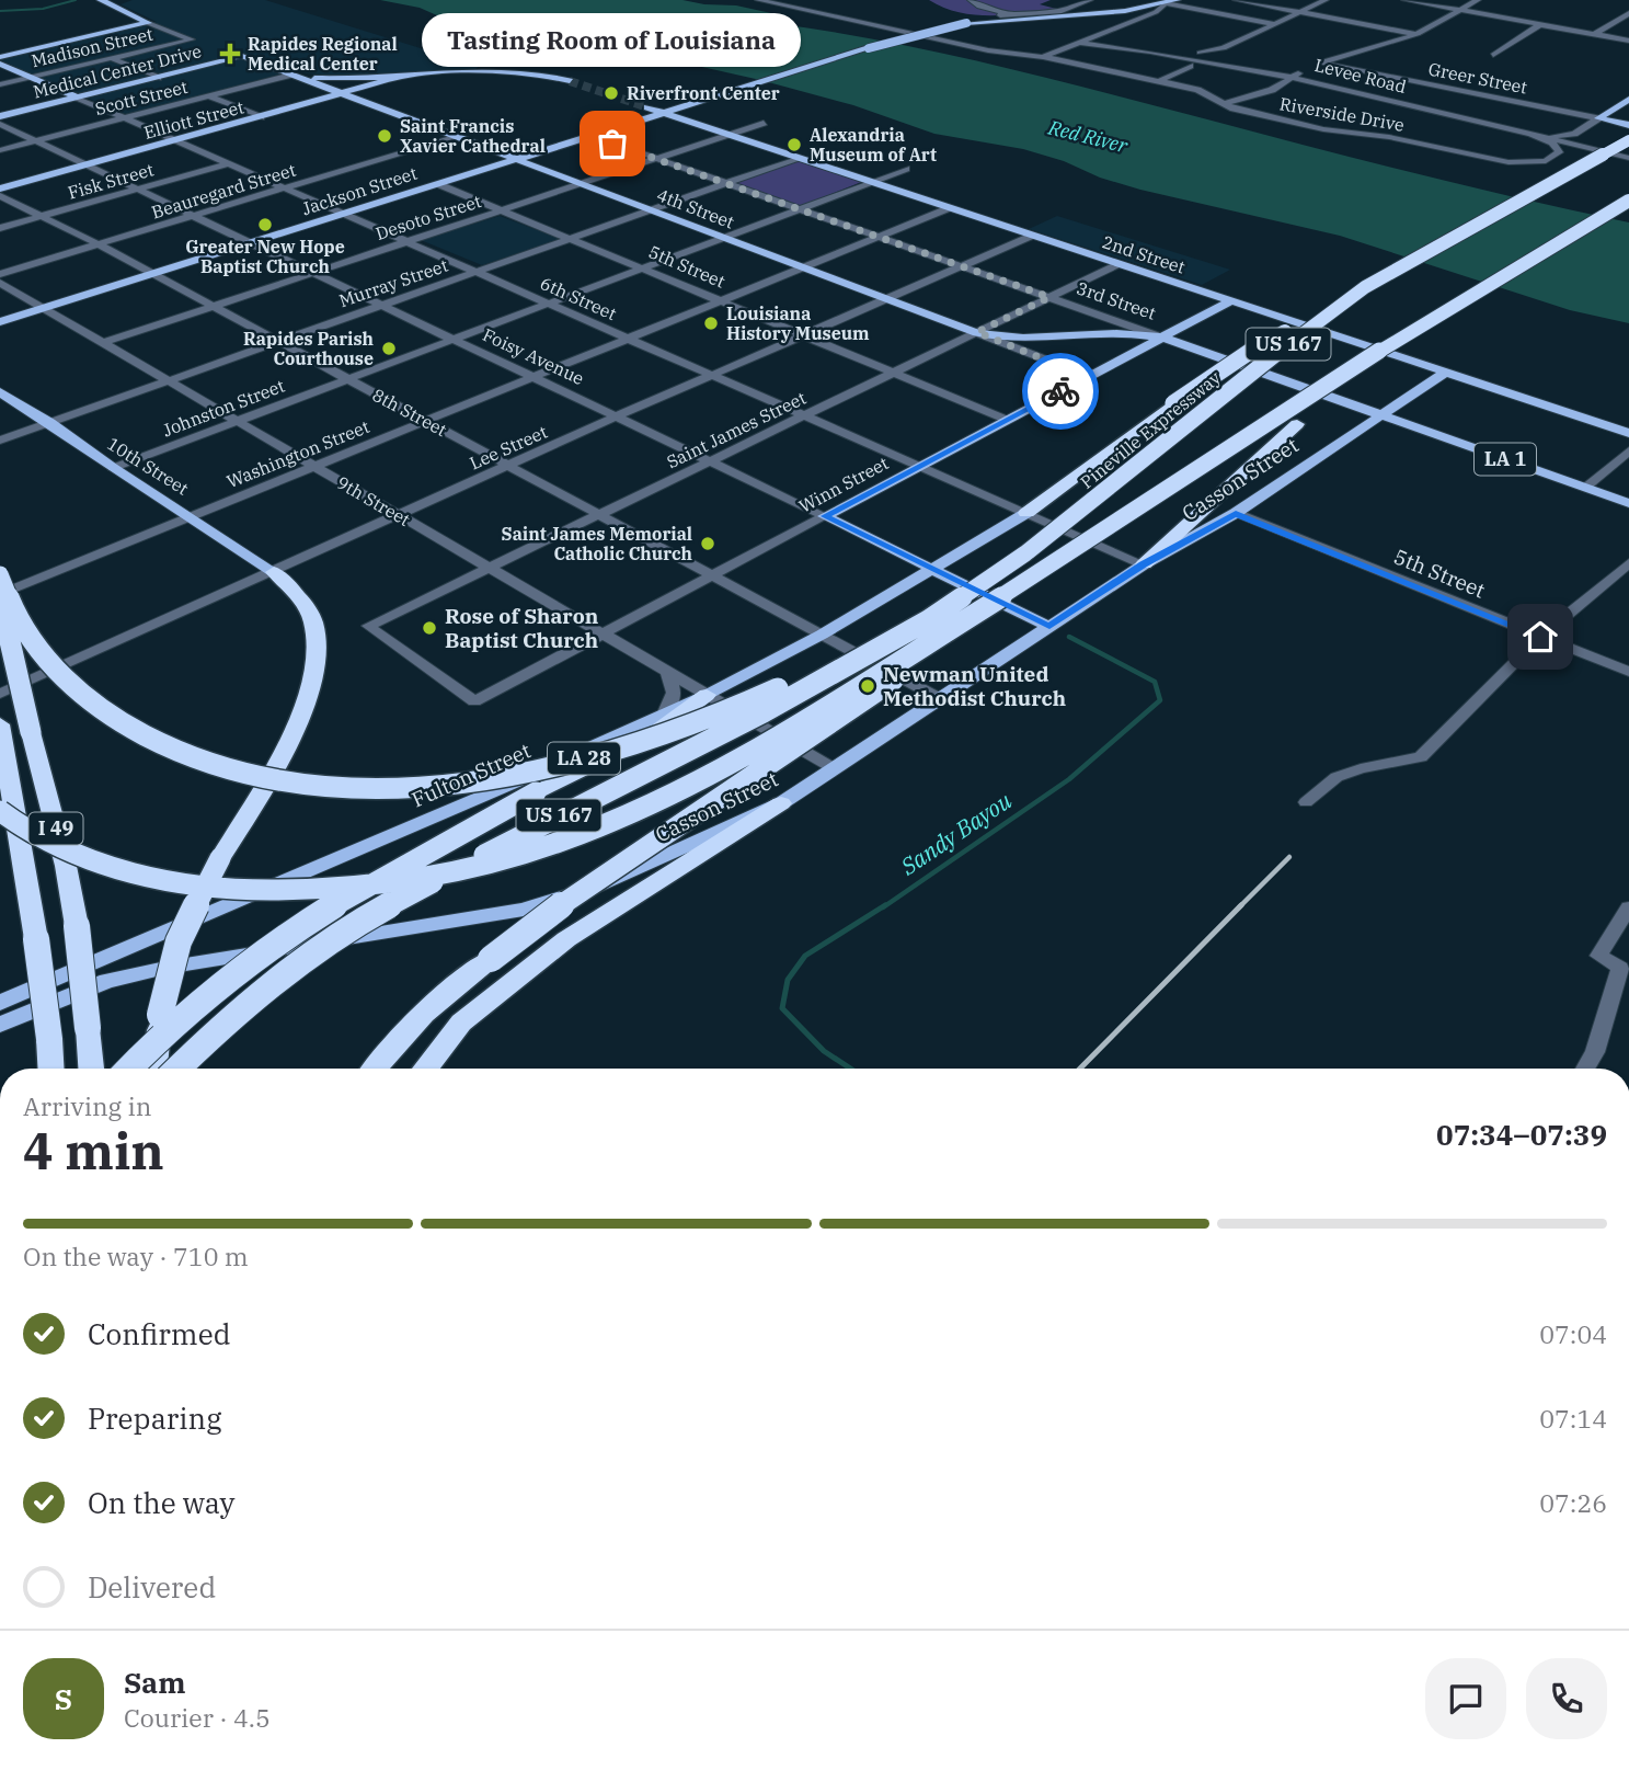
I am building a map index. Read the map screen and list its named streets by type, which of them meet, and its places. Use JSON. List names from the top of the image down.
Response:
{
  "streets": {
    "highway": [
      "US 167",
      "Pineville Expressway",
      "LA 28",
      "I 49"
    ],
    "main road": [
      "Medical Center Drive",
      "Greer Street",
      "Elliott Street",
      "Jackson Street",
      "4th Street",
      "2nd Street",
      "6th Street",
      "3rd Street",
      "Foisy Avenue",
      "LA 1",
      "10th Street",
      "Casson Street",
      "Winn Street",
      "Fulton Street"
    ],
    "street": [
      "Madison Street",
      "Levee Road",
      "Scott Street",
      "Riverside Drive",
      "Fisk Street",
      "Beauregard Street",
      "Desoto Street",
      "5th Street",
      "Murray Street",
      "Johnston Street",
      "8th Street",
      "Saint James Street",
      "Lee Street",
      "Washington Street",
      "9th Street"
    ]
  },
  "crossings": [
    ["Madison Street", "6th Street"],
    ["Medical Center Drive", "Scott Street"],
    ["Medical Center Drive", "Elliott Street"],
    ["Medical Center Drive", "4th Street"],
    ["Medical Center Drive", "6th Street"],
    ["Levee Road", "Riverside Drive"],
    ["Scott Street", "Elliott Street"],
    ["Scott Street", "4th Street"],
    ["Scott Street", "6th Street"],
    ["Scott Street", "Foisy Avenue"],
    ["Elliott Street", "4th Street"],
    ["Elliott Street", "6th Street"],
    ["Elliott Street", "Foisy Avenue"],
    ["Fisk Street", "6th Street"],
    ["Fisk Street", "Foisy Avenue"],
    ["Fisk Street", "8th Street"],
    ["Beauregard Street", "4th Street"],
    ["Beauregard Street", "6th Street"],
    ["Beauregard Street", "Foisy Avenue"],
    ["Beauregard Street", "8th Street"],
    ["Jackson Street", "4th Street"],
    ["Jackson Street", "2nd Street"],
    ["Jackson Street", "5th Street"],
    ["Jackson Street", "6th Street"],
    ["Jackson Street", "3rd Street"],
    ["Jackson Street", "Foisy Avenue"],
    ["Jackson Street", "8th Street"],
    ["Jackson Street", "9th Street"],
    ["4th Street", "Desoto Street"],
    ["4th Street", "Murray Street"],
    ["4th Street", "Saint James Street"],
    ["4th Street", "Lee Street"],
    ["4th Street", "Washington Street"],
    ["4th Street", "Winn Street"],
    ["Desoto Street", "2nd Street"],
    ["Desoto Street", "5th Street"],
    ["Desoto Street", "6th Street"],
    ["Desoto Street", "3rd Street"],
    ["Desoto Street", "Foisy Avenue"],
    ["Desoto Street", "8th Street"],
    ["Desoto Street", "9th Street"],
    ["2nd Street", "Murray Street"],
    ["2nd Street", "Saint James Street"],
    ["2nd Street", "Lee Street"],
    ["2nd Street", "Washington Street"],
    ["2nd Street", "Casson Street"],
    ["2nd Street", "Winn Street"],
    ["5th Street", "Murray Street"],
    ["5th Street", "Saint James Street"],
    ["5th Street", "Lee Street"],
    ["5th Street", "Washington Street"],
    ["5th Street", "Casson Street"],
    ["5th Street", "Winn Street"],
    ["Murray Street", "6th Street"],
    ["Murray Street", "3rd Street"],
    ["Murray Street", "Foisy Avenue"],
    ["Murray Street", "8th Street"],
    ["Murray Street", "10th Street"],
    ["Murray Street", "9th Street"],
    ["6th Street", "Saint James Street"],
    ["6th Street", "Lee Street"],
    ["6th Street", "Washington Street"],
    ["6th Street", "Casson Street"],
    ["6th Street", "Winn Street"],
    ["6th Street", "Fulton Street"],
    ["3rd Street", "Saint James Street"],
    ["3rd Street", "Lee Street"],
    ["3rd Street", "Washington Street"],
    ["3rd Street", "Casson Street"],
    ["3rd Street", "Winn Street"],
    ["US 167", "Pineville Expressway"],
    ["US 167", "LA 28"],
    ["Foisy Avenue", "Johnston Street"],
    ["Foisy Avenue", "Saint James Street"],
    ["Foisy Avenue", "Lee Street"],
    ["Foisy Avenue", "Washington Street"],
    ["Foisy Avenue", "Casson Street"],
    ["Foisy Avenue", "Winn Street"],
    ["Foisy Avenue", "Fulton Street"],
    ["Johnston Street", "8th Street"],
    ["Johnston Street", "10th Street"],
    ["Johnston Street", "9th Street"],
    ["8th Street", "Saint James Street"],
    ["8th Street", "Lee Street"],
    ["8th Street", "Washington Street"],
    ["8th Street", "Casson Street"],
    ["8th Street", "Winn Street"],
    ["8th Street", "Fulton Street"],
    ["Saint James Street", "Winn Street"],
    ["Saint James Street", "9th Street"],
    ["Pineville Expressway", "LA 28"],
    ["Lee Street", "10th Street"],
    ["Lee Street", "9th Street"],
    ["Washington Street", "10th Street"],
    ["Washington Street", "9th Street"],
    ["Washington Street", "I 49"],
    ["Casson Street", "9th Street"],
    ["Winn Street", "9th Street"],
    ["9th Street", "Fulton Street"]
  ],
  "water": ["Red River", "Sandy Bayou"],
  "places": {
    "health": ["Rapides Regional Medical Center"],
    "other": [
      "Riverfront Center",
      "Saint Francis Xavier Cathedral",
      "Tasting Room of Louisiana",
      "Alexandria Museum of Art",
      "Greater New Hope Baptist Church",
      "Louisiana History Museum",
      "Rapides Parish Courthouse",
      "Saint James Memorial Catholic Church",
      "Rose of Sharon Baptist Church",
      "Newman United Methodist Church"
    ]
  },
  "page": {
    "bubble": "Tasting Room of Louisiana",
    "heading": ["4 min", "Arriving in", "07:34–07:39"],
    "panel": ["Sam", "Courier · 4.5"],
    "bar": "On the way · 710 m",
    "list": [
      ["Confirmed", "07:04"],
      ["Preparing", "07:14"],
      ["On the way", "07:26"],
      "Delivered"
    ],
    "round": "S"
  }
}
